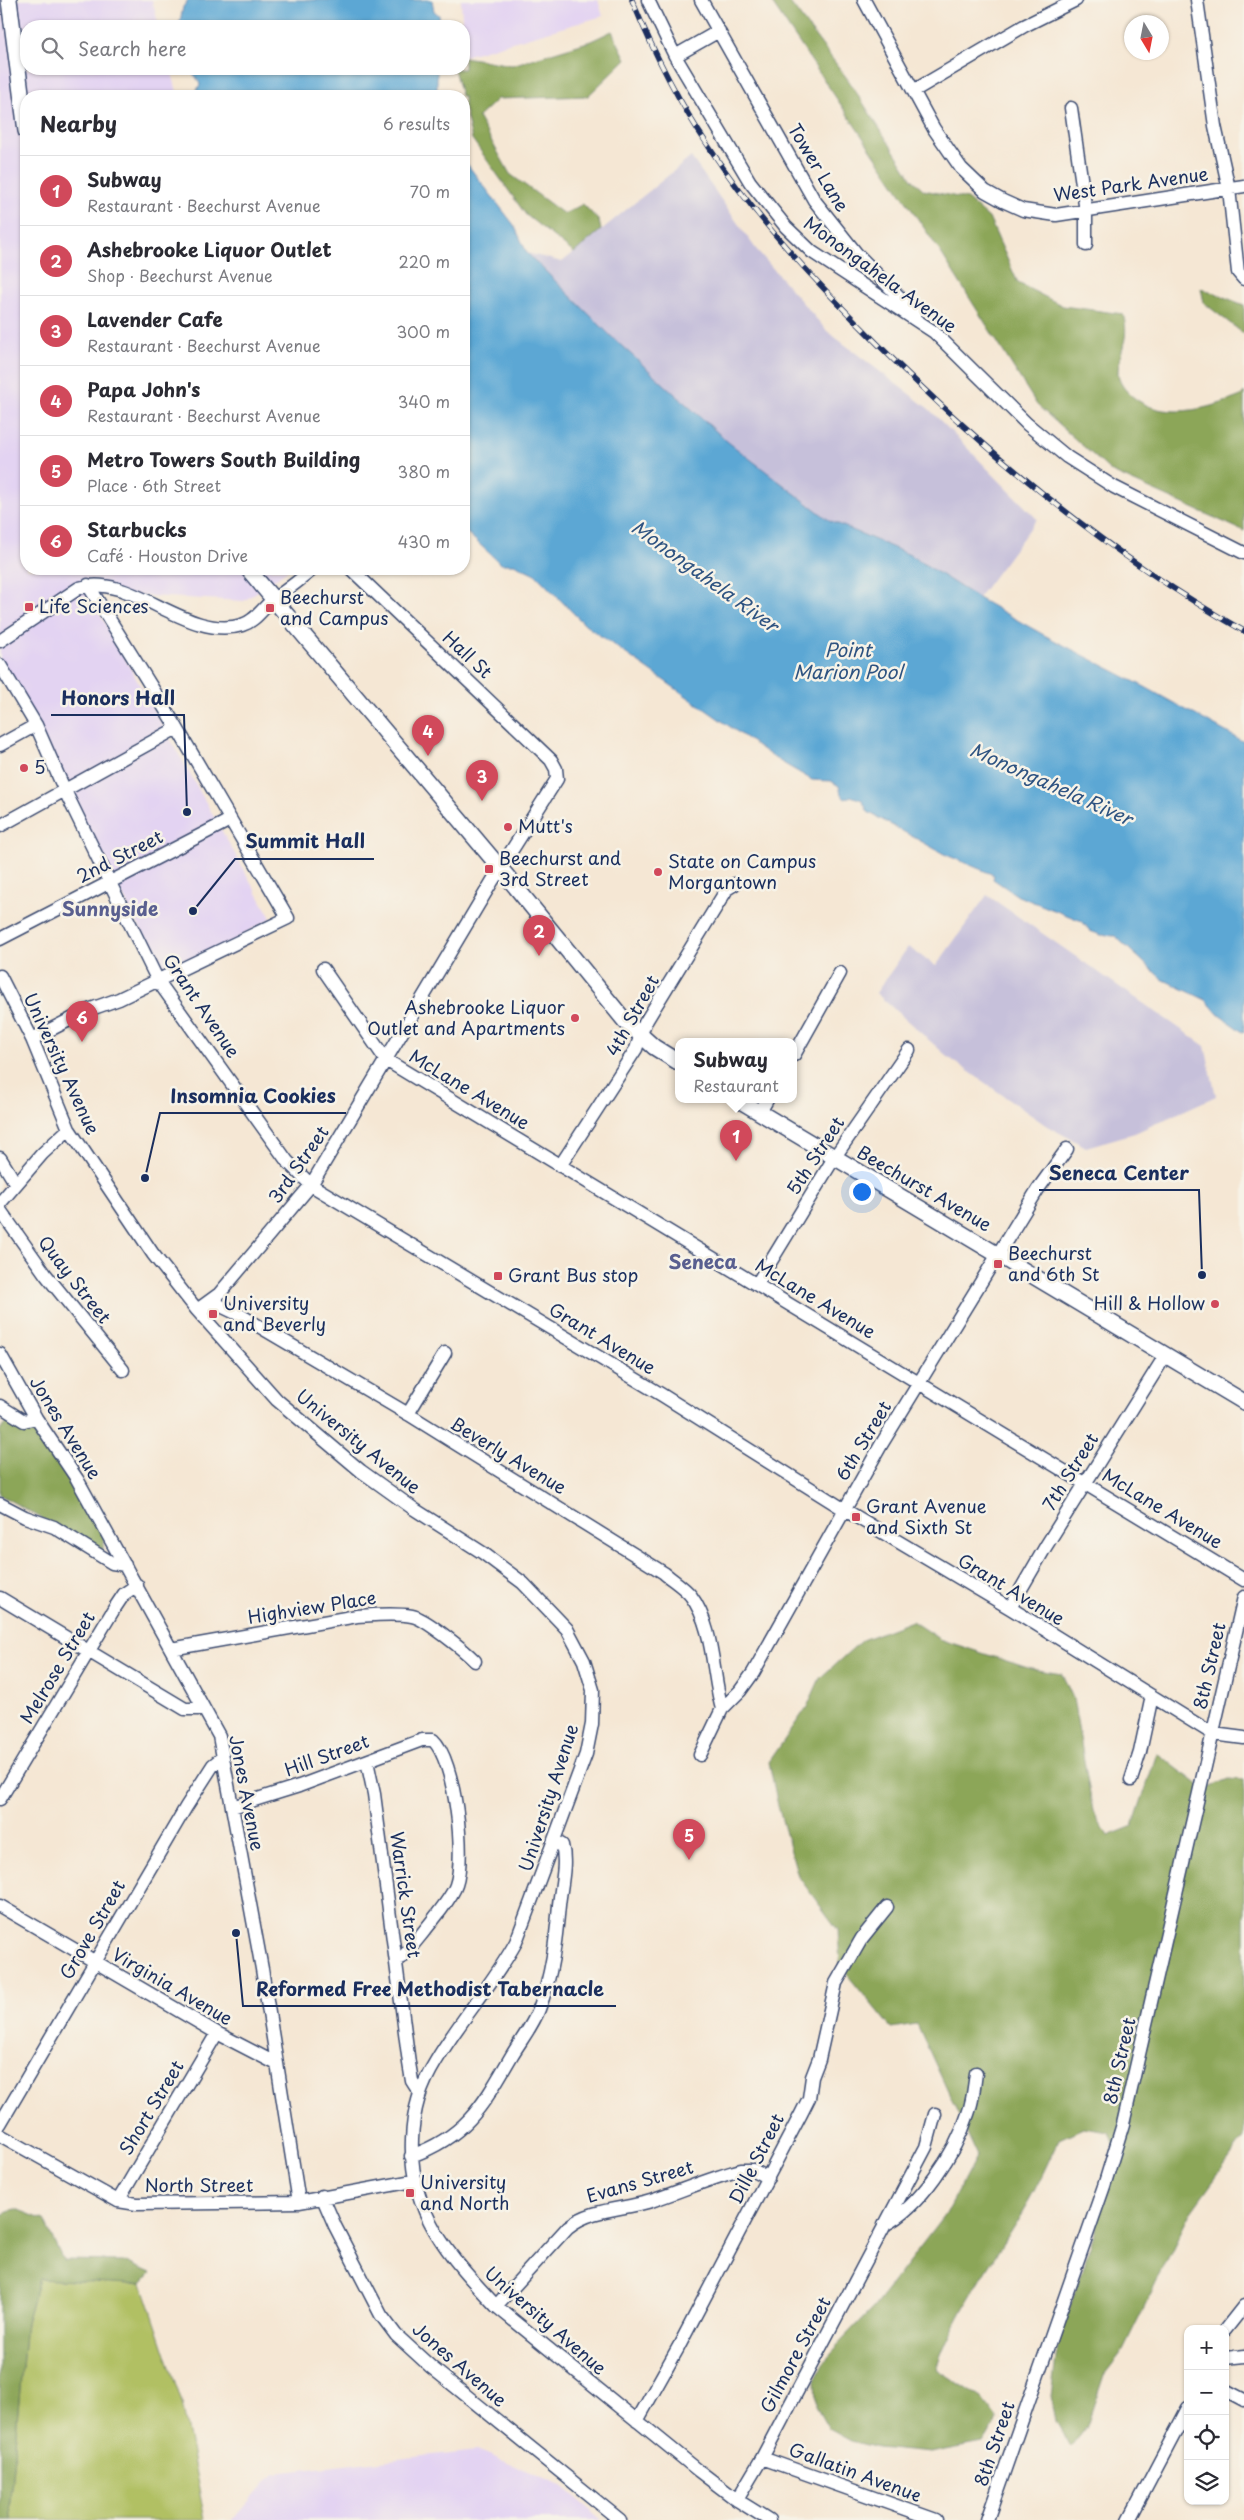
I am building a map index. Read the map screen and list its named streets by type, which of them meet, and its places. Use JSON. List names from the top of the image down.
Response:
{
  "streets": {
    "main road": ["Beechurst Avenue"],
    "street": [
      "Tower Lane",
      "West Park Avenue",
      "Monongahela Avenue",
      "Hall St",
      "2nd Street",
      "Grant Avenue",
      "4th Street",
      "University Avenue",
      "McLane Avenue",
      "5th Street",
      "3rd Street",
      "Quay Street",
      "Jones Avenue",
      "6th Street",
      "Beverly Avenue",
      "7th Street",
      "Highview Place",
      "8th Street",
      "Melrose Street",
      "Hill Street",
      "Warrick Street",
      "Grove Street",
      "Virginia Avenue",
      "Short Street",
      "Dille Street",
      "Evans Street",
      "North Street",
      "Gilmore Street",
      "Gallatin Avenue"
    ]
  },
  "crossings": [
    ["Tower Lane", "Monongahela Avenue"],
    ["Hall St", "3rd Street"],
    ["2nd Street", "Grant Avenue"],
    ["Grant Avenue", "3rd Street"],
    ["Grant Avenue", "6th Street"],
    ["Grant Avenue", "7th Street"],
    ["Grant Avenue", "8th Street"],
    ["4th Street", "McLane Avenue"],
    ["University Avenue", "3rd Street"],
    ["University Avenue", "Beverly Avenue"],
    ["University Avenue", "Warrick Street"],
    ["University Avenue", "Dille Street"],
    ["University Avenue", "Evans Street"],
    ["University Avenue", "North Street"],
    ["University Avenue", "Gilmore Street"],
    ["McLane Avenue", "5th Street"],
    ["McLane Avenue", "3rd Street"],
    ["McLane Avenue", "6th Street"],
    ["McLane Avenue", "7th Street"],
    ["5th Street", "Beechurst Avenue"],
    ["3rd Street", "Beverly Avenue"],
    ["Beechurst Avenue", "6th Street"],
    ["Beechurst Avenue", "7th Street"],
    ["Jones Avenue", "Highview Place"],
    ["Jones Avenue", "Melrose Street"],
    ["Jones Avenue", "Hill Street"],
    ["Jones Avenue", "Grove Street"],
    ["Jones Avenue", "Virginia Avenue"],
    ["Jones Avenue", "North Street"],
    ["6th Street", "Beverly Avenue"],
    ["Hill Street", "Warrick Street"],
    ["Grove Street", "Virginia Avenue"],
    ["Virginia Avenue", "Short Street"],
    ["Short Street", "North Street"],
    ["Dille Street", "Evans Street"],
    ["Gilmore Street", "Gallatin Avenue"]
  ],
  "districts": ["Sunnyside", "Seneca"],
  "water": ["Monongahela River", "Point Marion Pool"],
  "places": {
    "transit": [
      "Life Sciences",
      "Beechurst and Campus",
      "Beechurst and 3rd Street",
      "Beechurst and 6th St",
      "Grant Bus stop",
      "University and Beverly",
      "Grant Avenue and Sixth St",
      "University and North"
    ],
    "other": [
      "5",
      "Honors Hall",
      "Mutt's",
      "State on Campus Morgantown",
      "Summit Hall",
      "Ashebrooke Liquor Outlet and Apartments",
      "Insomnia Cookies",
      "Seneca Center",
      "Hill & Hollow",
      "Reformed Free Methodist Tabernacle"
    ]
  },
  "north": "bottom",
  "page": {
    "search": "Search here",
    "heading": ["Nearby", "6 results"],
    "list": [
      {
        "mark": "1",
        "name": "Subway",
        "note": "Restaurant · Beechurst Avenue",
        "value": "70 m"
      },
      {
        "mark": "2",
        "name": "Ashebrooke Liquor Outlet",
        "note": "Shop · Beechurst Avenue",
        "value": "220 m"
      },
      {
        "mark": "3",
        "name": "Lavender Cafe",
        "note": "Restaurant · Beechurst Avenue",
        "value": "300 m"
      },
      {
        "mark": "4",
        "name": "Papa John's",
        "note": "Restaurant · Beechurst Avenue",
        "value": "340 m"
      },
      {
        "mark": "5",
        "name": "Metro Towers South Building",
        "note": "Place · 6th Street",
        "value": "380 m"
      },
      {
        "mark": "6",
        "name": "Starbucks",
        "note": "Café · Houston Drive",
        "value": "430 m"
      }
    ],
    "pins": [
      "4",
      "3",
      "2",
      "6",
      "1",
      "5"
    ],
    "popup": ["Subway", "Restaurant"],
    "map_buttons": ["+", "−"]
  }
}
